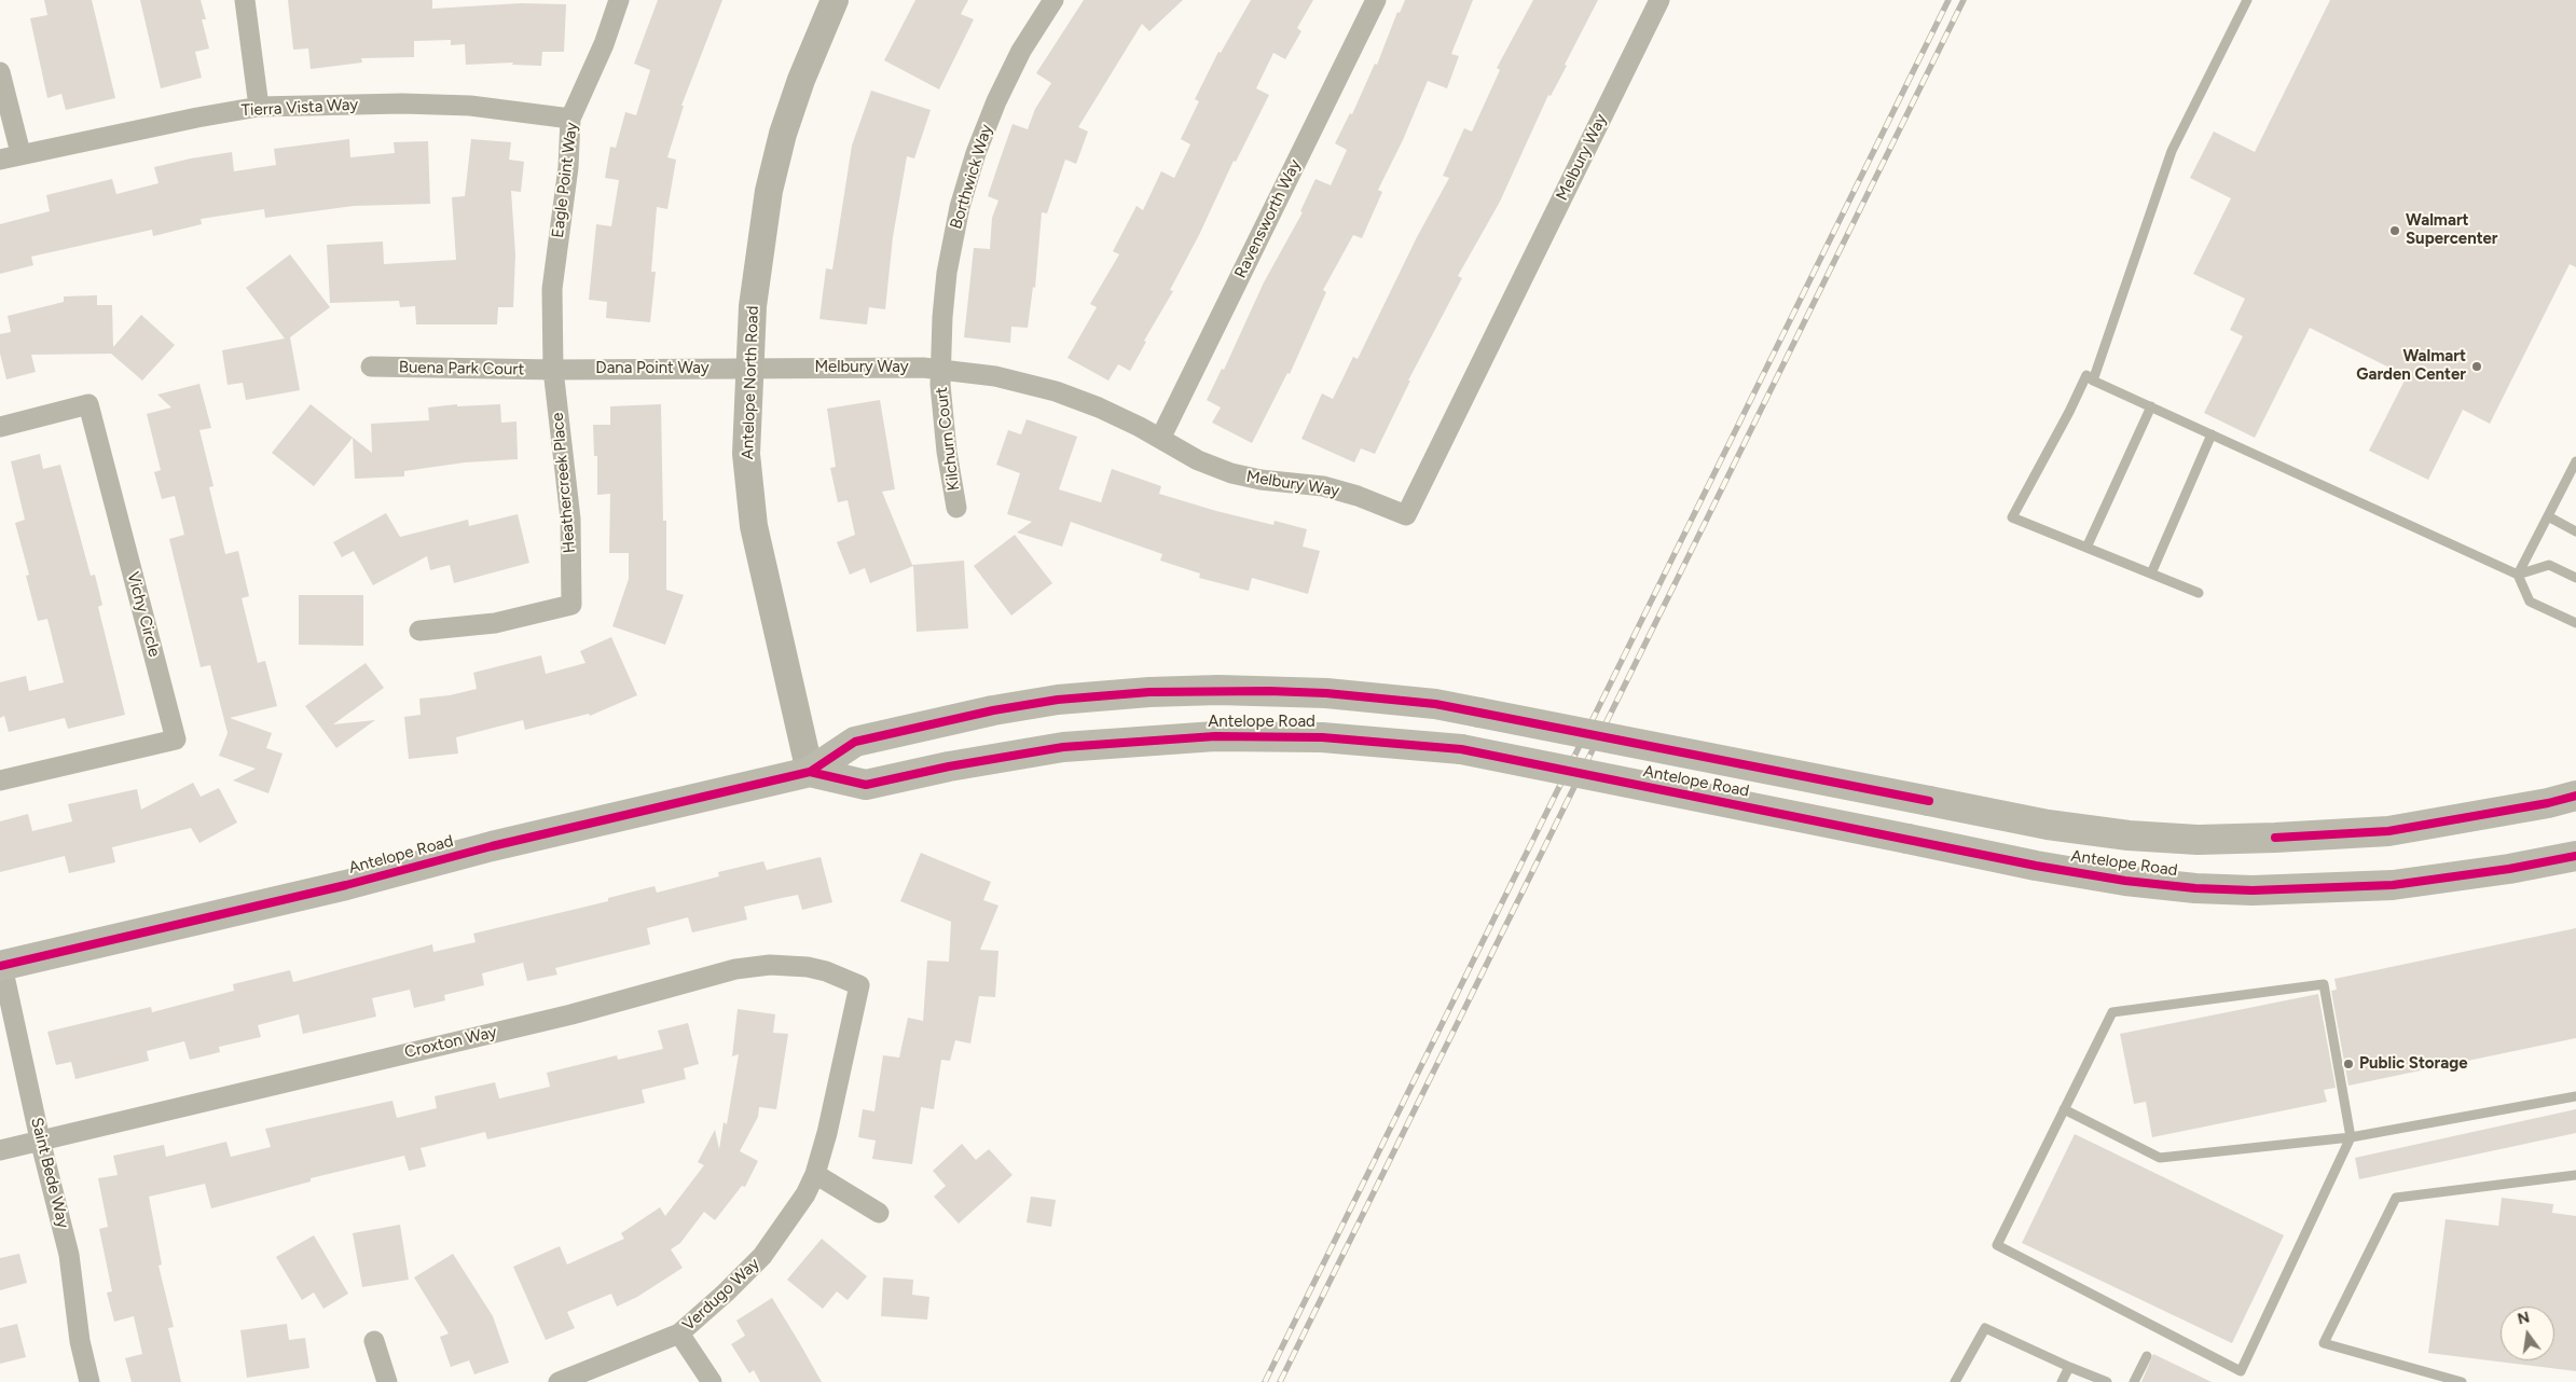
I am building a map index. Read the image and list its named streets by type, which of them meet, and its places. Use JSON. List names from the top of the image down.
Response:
{
  "streets": {
    "main road": ["Antelope North Road", "Antelope Road"],
    "street": [
      "Tierra Vista Way",
      "Melbury Way",
      "Borthwick Way",
      "Eagle Point Way",
      "Ravensworth Way",
      "Buena Park Court",
      "Dana Point Way",
      "Kilchurn Court",
      "Heathercreek Place",
      "Vichy Circle",
      "Croxton Way",
      "Saint Bede Way",
      "Verdugo Way"
    ]
  },
  "crossings": [
    ["Tierra Vista Way", "Eagle Point Way"],
    ["Melbury Way", "Borthwick Way"],
    ["Melbury Way", "Ravensworth Way"],
    ["Melbury Way", "Dana Point Way"],
    ["Melbury Way", "Antelope North Road"],
    ["Melbury Way", "Kilchurn Court"],
    ["Borthwick Way", "Kilchurn Court"],
    ["Eagle Point Way", "Buena Park Court"],
    ["Eagle Point Way", "Dana Point Way"],
    ["Eagle Point Way", "Heathercreek Place"],
    ["Buena Park Court", "Dana Point Way"],
    ["Buena Park Court", "Heathercreek Place"],
    ["Dana Point Way", "Antelope North Road"],
    ["Dana Point Way", "Heathercreek Place"],
    ["Antelope North Road", "Antelope Road"],
    ["Antelope Road", "Saint Bede Way"],
    ["Croxton Way", "Saint Bede Way"],
    ["Croxton Way", "Verdugo Way"]
  ],
  "places": ["Walmart Supercenter", "Walmart Garden Center", "Public Storage"],
  "north": "top"
}
